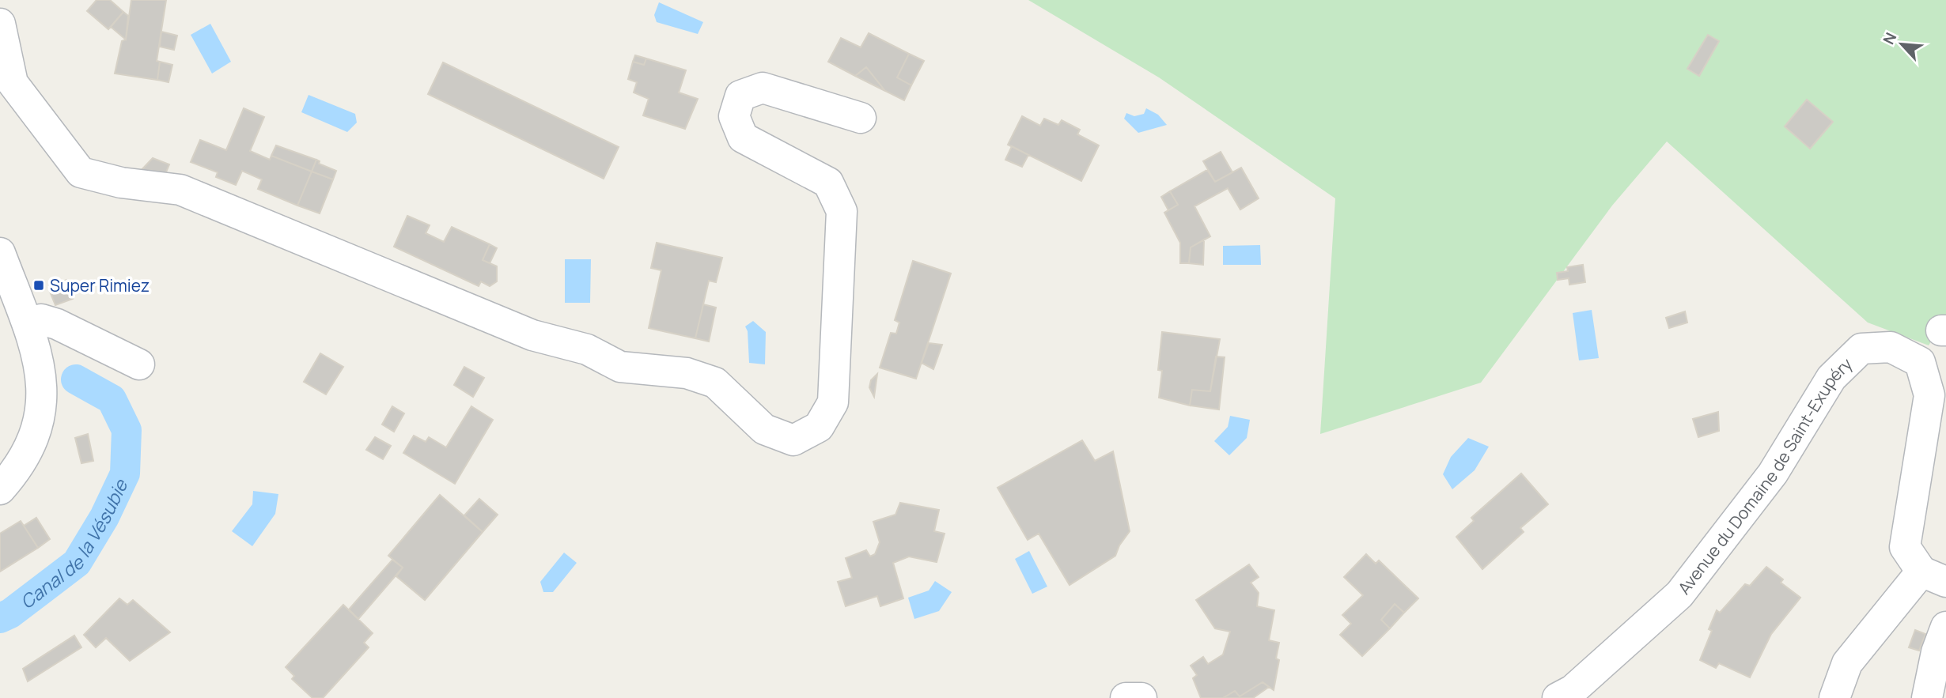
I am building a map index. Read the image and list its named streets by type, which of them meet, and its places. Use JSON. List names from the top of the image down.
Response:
{
  "streets": {
    "street": ["Avenue du Domaine de Saint-Exupéry"]
  },
  "water": ["Canal de la Vésubie"],
  "places": {
    "transit": ["Super Rimiez"]
  },
  "north": "top left"
}
